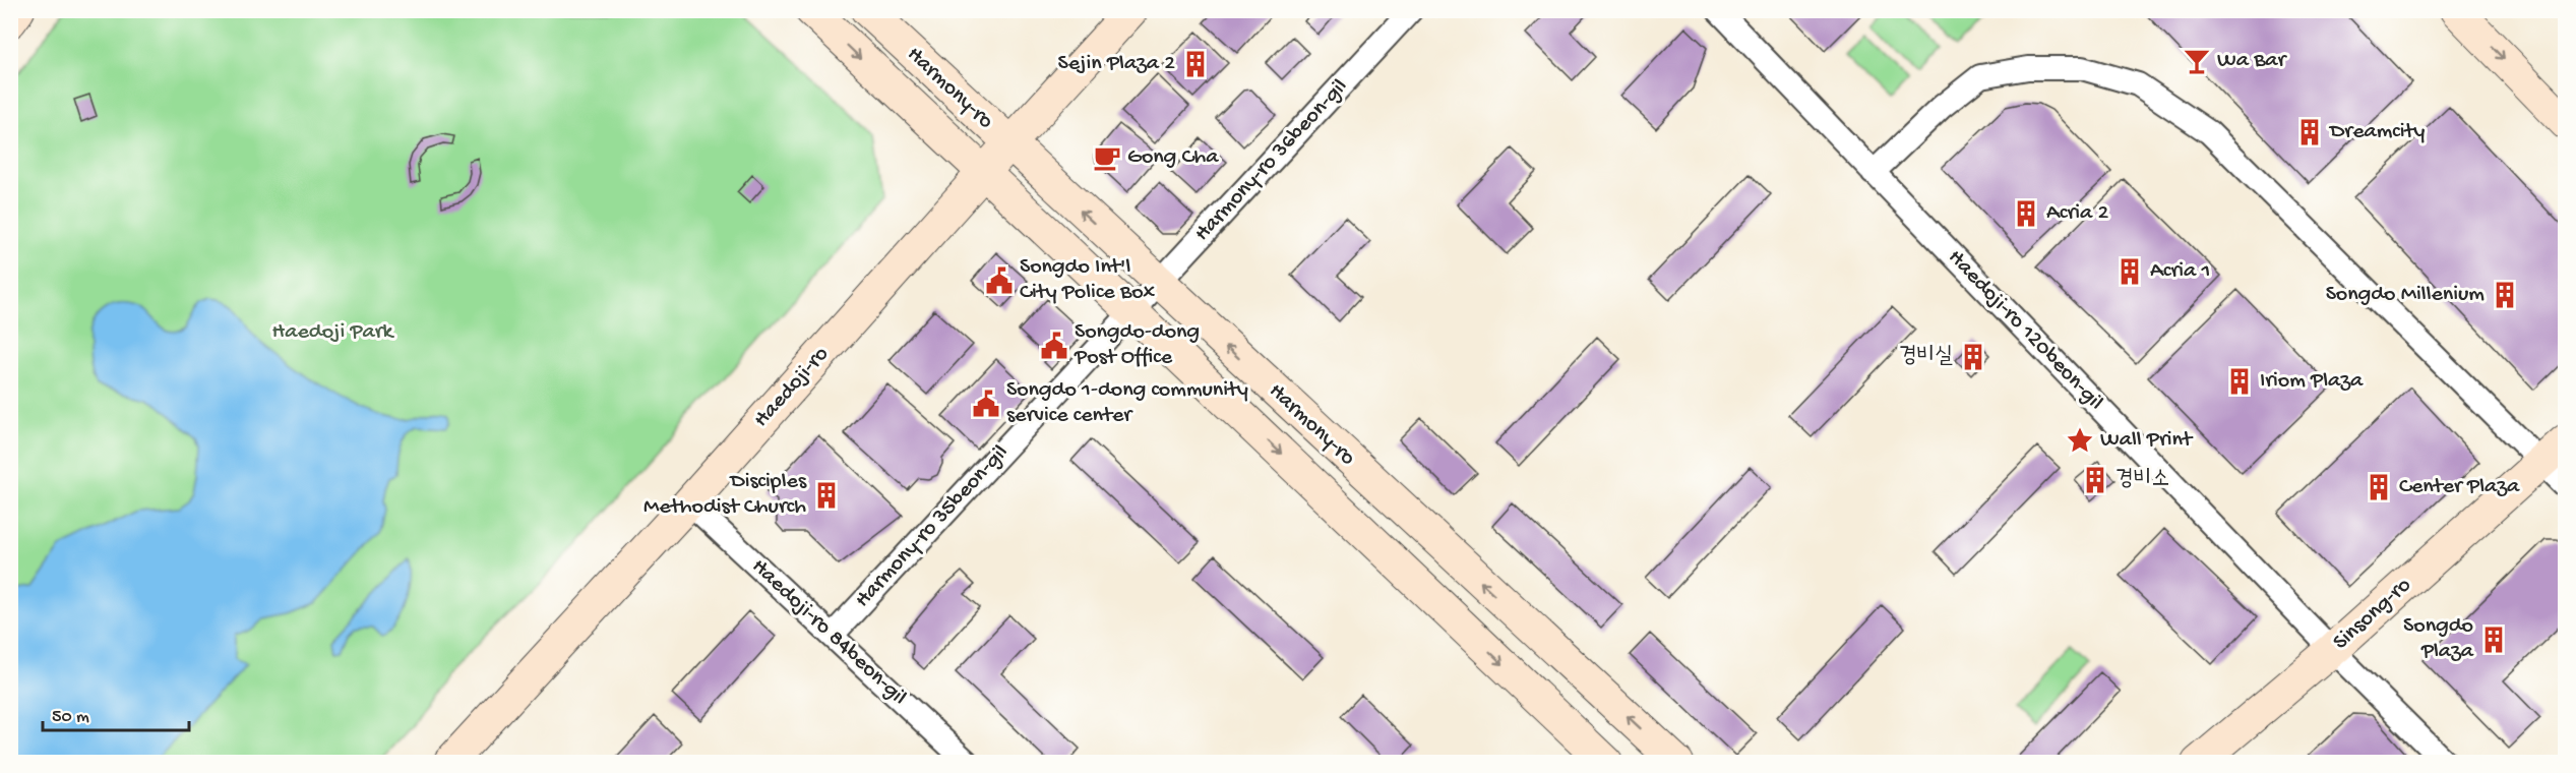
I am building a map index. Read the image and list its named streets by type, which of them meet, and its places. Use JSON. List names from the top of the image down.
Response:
{
  "streets": {
    "street": [
      "Harmony-ro",
      "Harmony-ro 36beon-gil",
      "Haedoji-ro 120beon-gil",
      "Haedoji-ro",
      "Harmony-ro 35beon-gil",
      "Sinsong-ro",
      "Haedoji-ro 84beon-gil"
    ]
  },
  "crossings": [
    ["Harmony-ro", "Harmony-ro 36beon-gil"],
    ["Harmony-ro", "Haedoji-ro"],
    ["Harmony-ro", "Harmony-ro 35beon-gil"],
    ["Harmony-ro 36beon-gil", "Harmony-ro 35beon-gil"],
    ["Haedoji-ro 120beon-gil", "Sinsong-ro"],
    ["Haedoji-ro", "Haedoji-ro 84beon-gil"],
    ["Harmony-ro 35beon-gil", "Haedoji-ro 84beon-gil"]
  ],
  "parks": ["Haedoji Park"],
  "places": {
    "bar": ["Wa Bar"],
    "building": [
      "Sejin Plaza 2",
      "Dreamcity",
      "Acria 2",
      "Acria 1",
      "Songdo Millenium",
      "경비실",
      "Iriom Plaza",
      "경비소",
      "Center Plaza",
      "Disciples Methodist Church",
      "Songdo Plaza"
    ],
    "cafe": ["Gong Cha"],
    "public building": ["Songdo Int'l City Police Box", "Songdo-dong Post Office", "Songdo 1-dong community service center"],
    "place": ["Wall Print"]
  },
  "scale_bar": "50 m"
}
